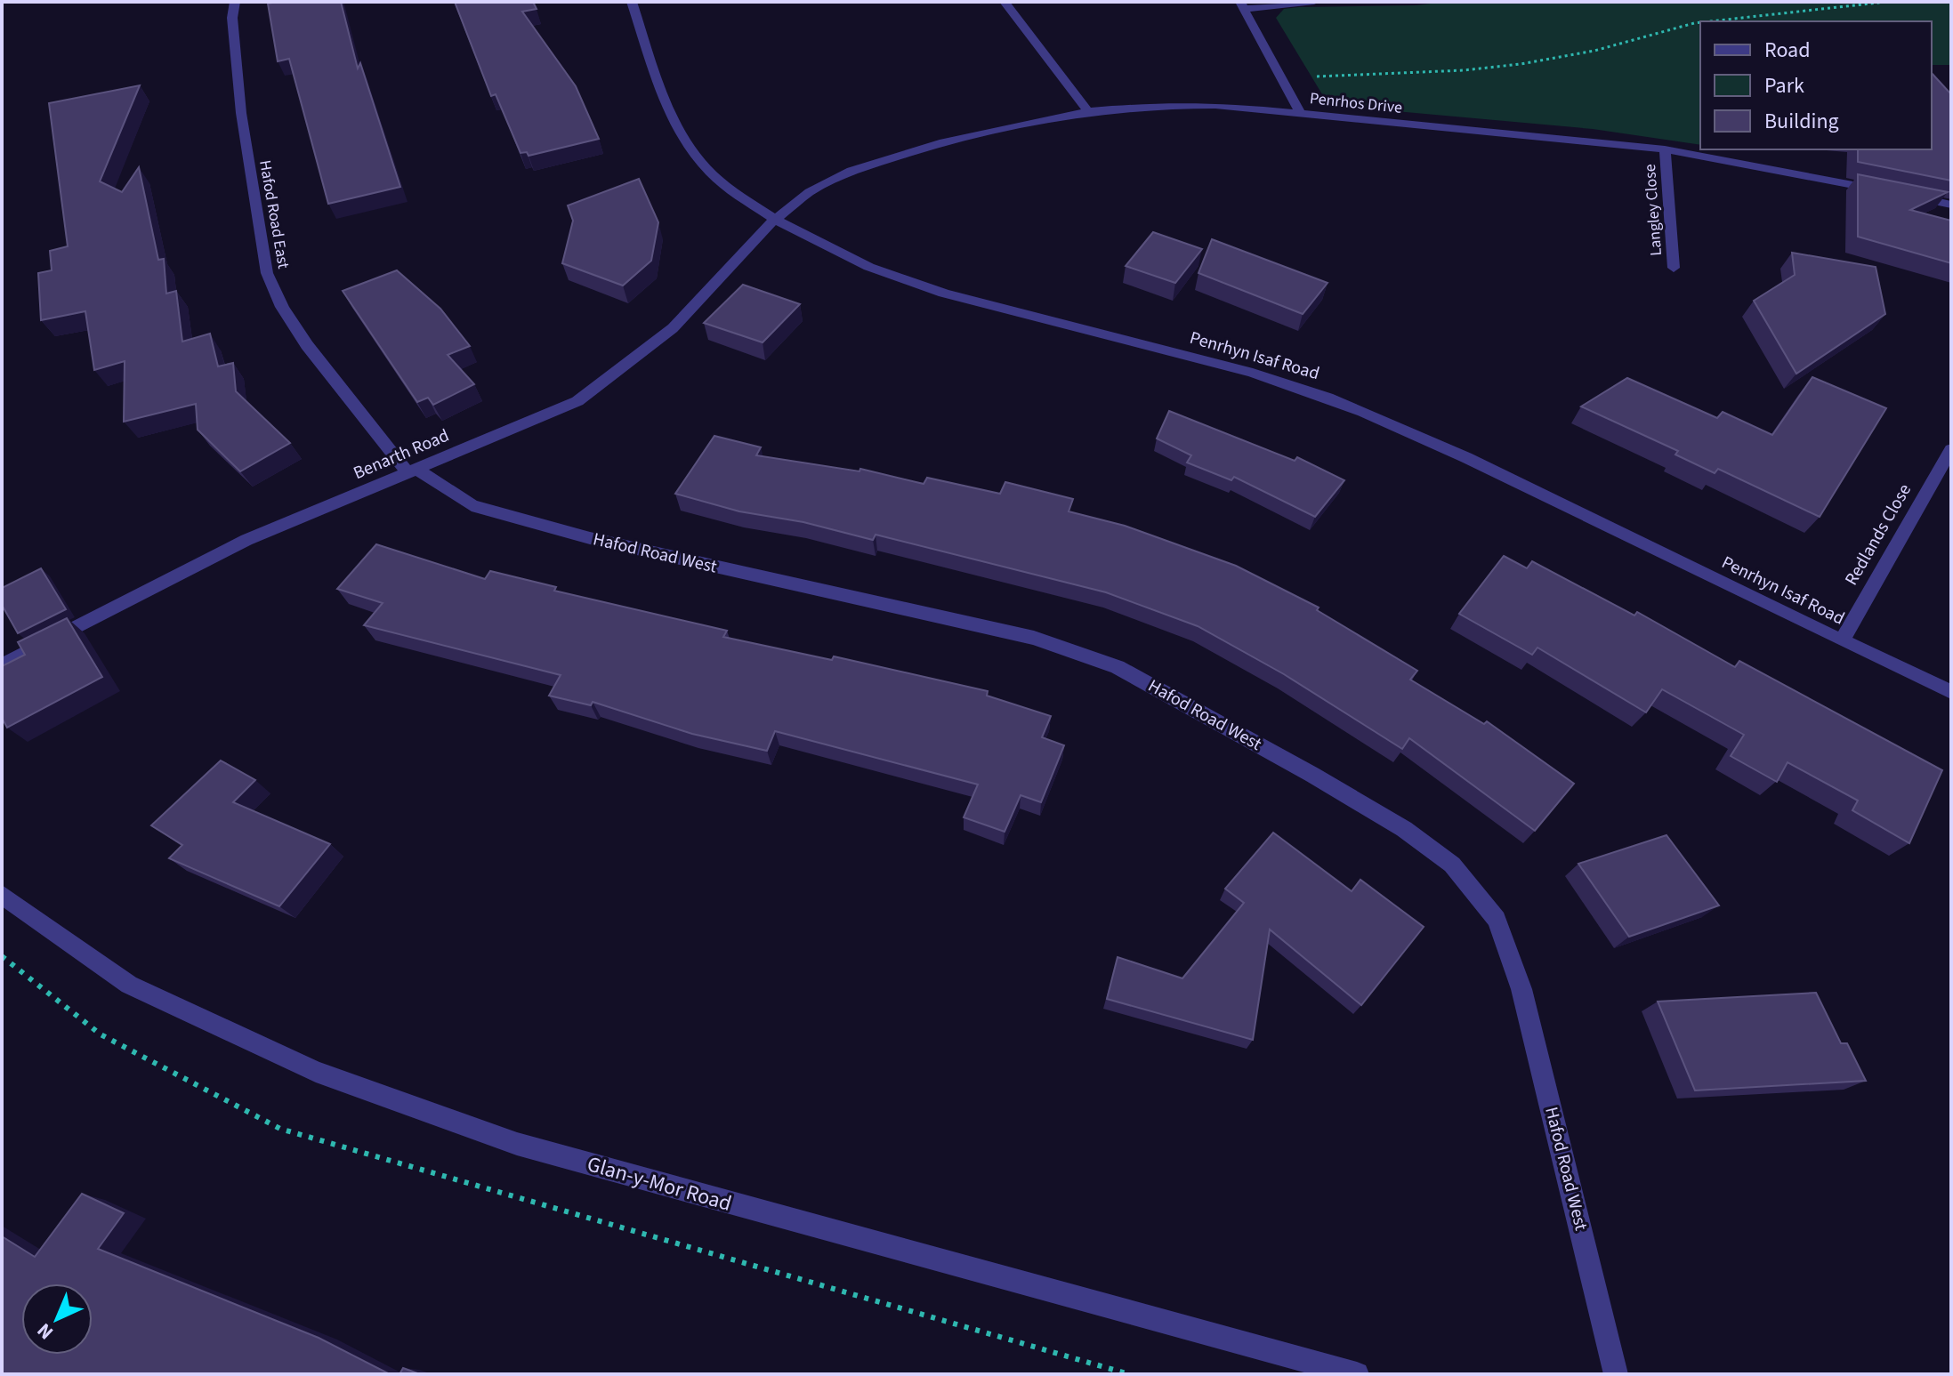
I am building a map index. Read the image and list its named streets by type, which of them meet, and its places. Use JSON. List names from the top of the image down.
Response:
{
  "streets": {
    "street": [
      "Penrhos Drive",
      "Langley Close",
      "Hafod Road East",
      "Penrhyn Isaf Road",
      "Benarth Road",
      "Redlands Close",
      "Hafod Road West",
      "Glan-y-Mor Road"
    ]
  },
  "crossings": [
    ["Penrhos Drive", "Langley Close"],
    ["Penrhos Drive", "Penrhyn Isaf Road"],
    ["Penrhos Drive", "Benarth Road"],
    ["Hafod Road East", "Benarth Road"],
    ["Hafod Road East", "Hafod Road West"],
    ["Penrhyn Isaf Road", "Benarth Road"],
    ["Penrhyn Isaf Road", "Redlands Close"],
    ["Benarth Road", "Hafod Road West"]
  ],
  "legend": ["Road", "Park", "Building"],
  "north": "bottom left"
}
